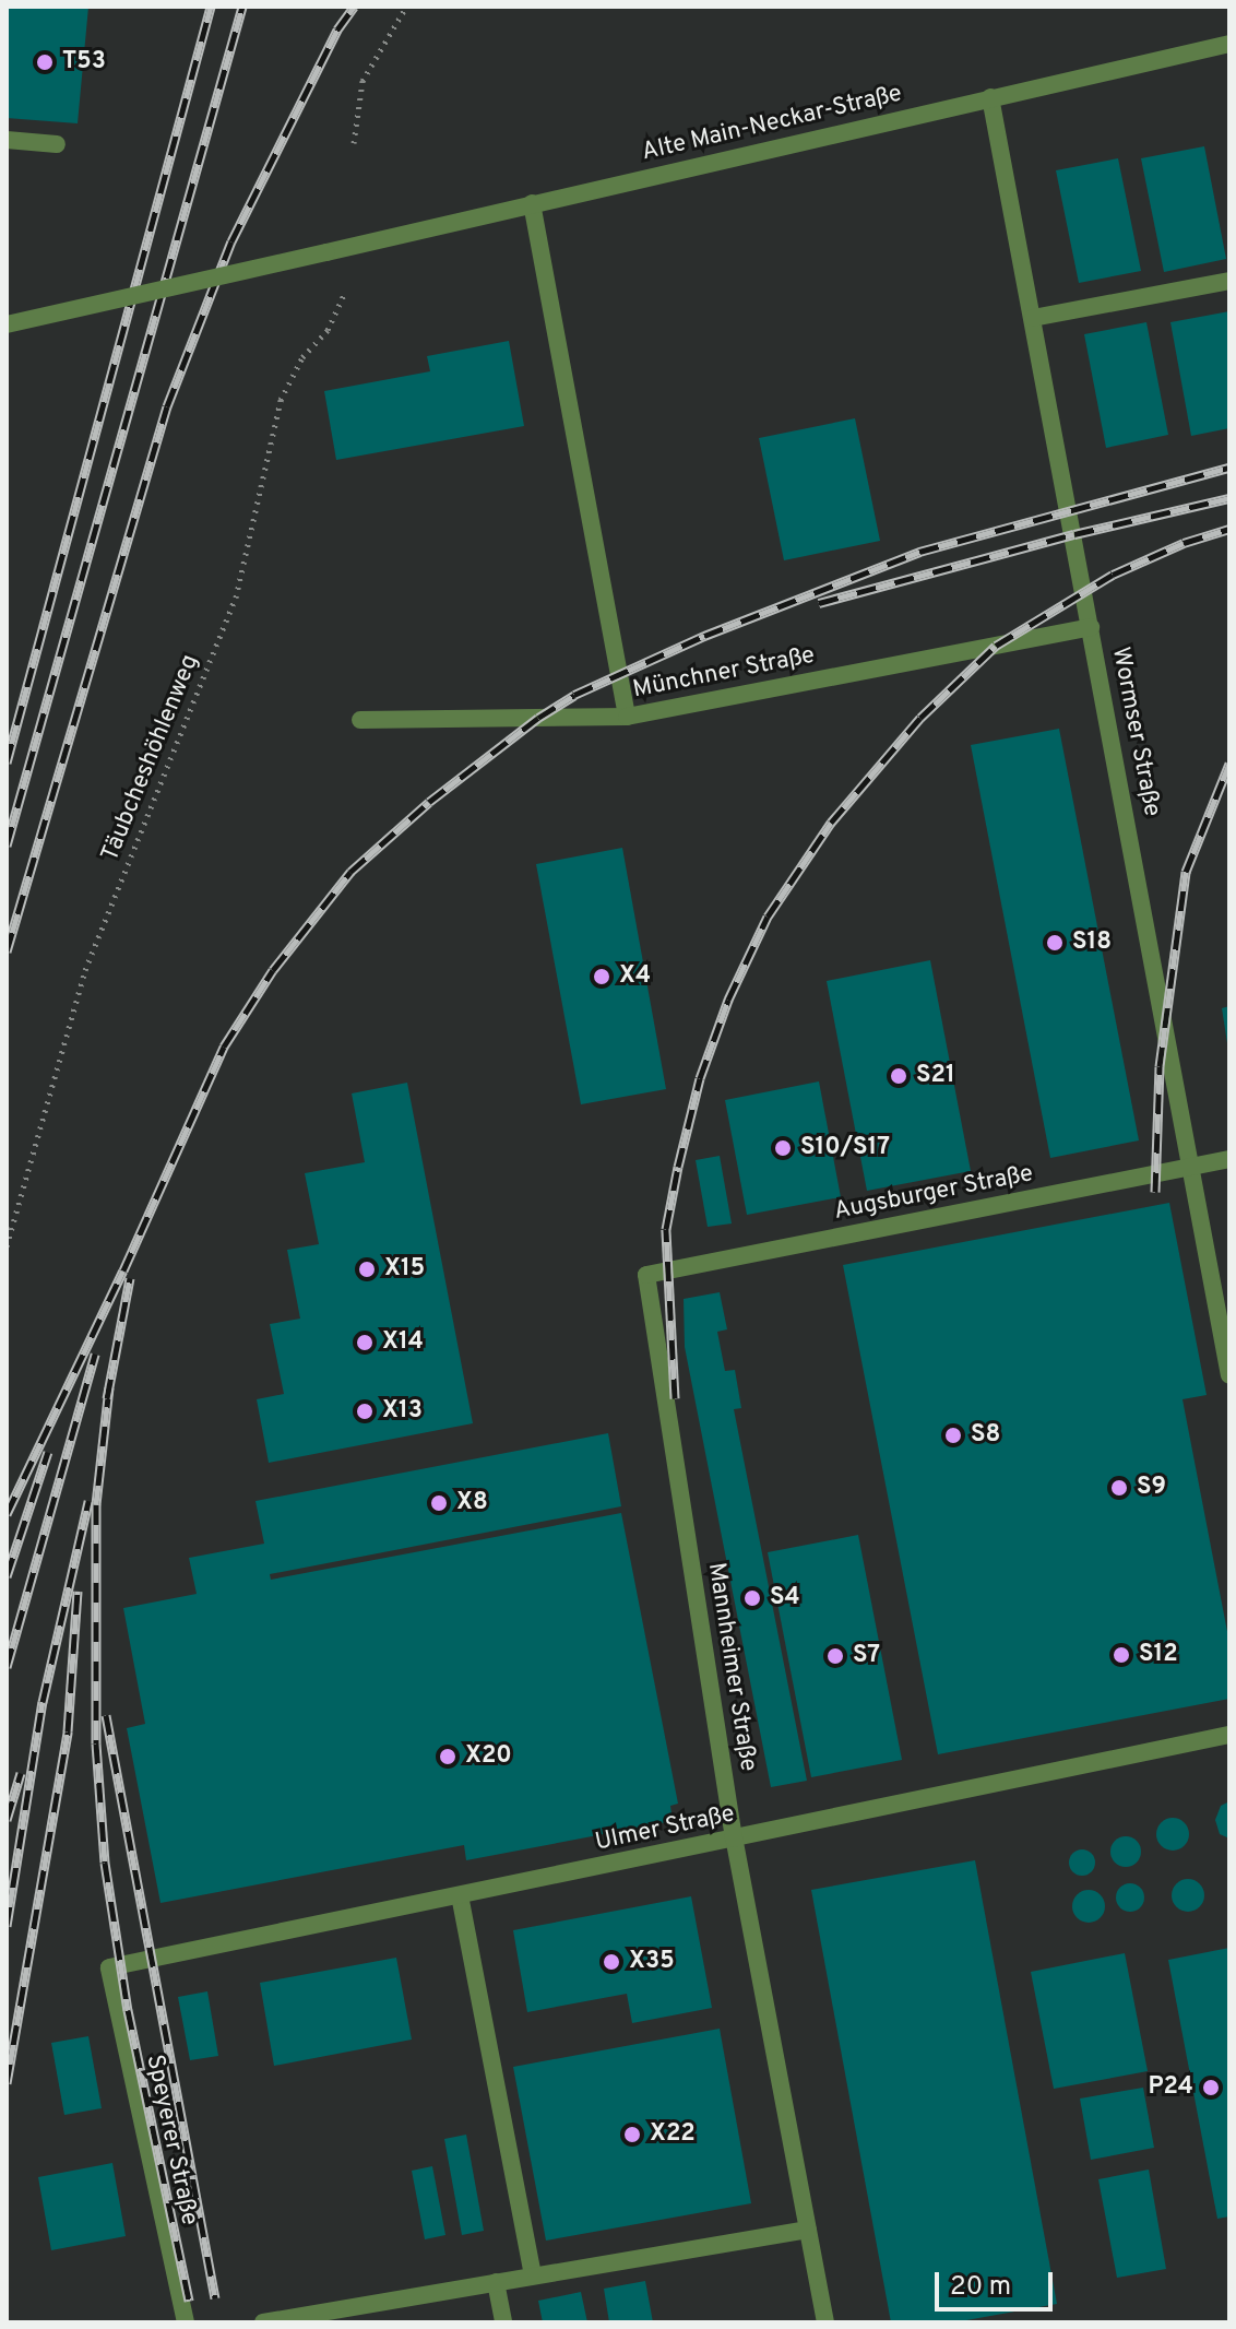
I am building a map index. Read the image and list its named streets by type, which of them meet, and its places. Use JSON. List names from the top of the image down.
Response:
{
  "streets": {
    "lane": [
      "Alte Main-Neckar-Straße",
      "Münchner Straße",
      "Wormser Straße",
      "Augsburger Straße",
      "Mannheimer Straße",
      "Ulmer Straße",
      "Speyerer Straße"
    ],
    "path": ["Täubcheshöhlenweg"]
  },
  "crossings": [
    ["Alte Main-Neckar-Straße", "Wormser Straße"],
    ["Münchner Straße", "Wormser Straße"],
    ["Wormser Straße", "Augsburger Straße"],
    ["Augsburger Straße", "Mannheimer Straße"],
    ["Mannheimer Straße", "Ulmer Straße"],
    ["Ulmer Straße", "Speyerer Straße"]
  ],
  "places": [
    "T53",
    "S18",
    "X4",
    "S21",
    "S10/S17",
    "X15",
    "X14",
    "X13",
    "S8",
    "S9",
    "X8",
    "S4",
    "S12",
    "S7",
    "X20",
    "X35",
    "P24",
    "X22"
  ],
  "scale_bar": "20 m"
}
